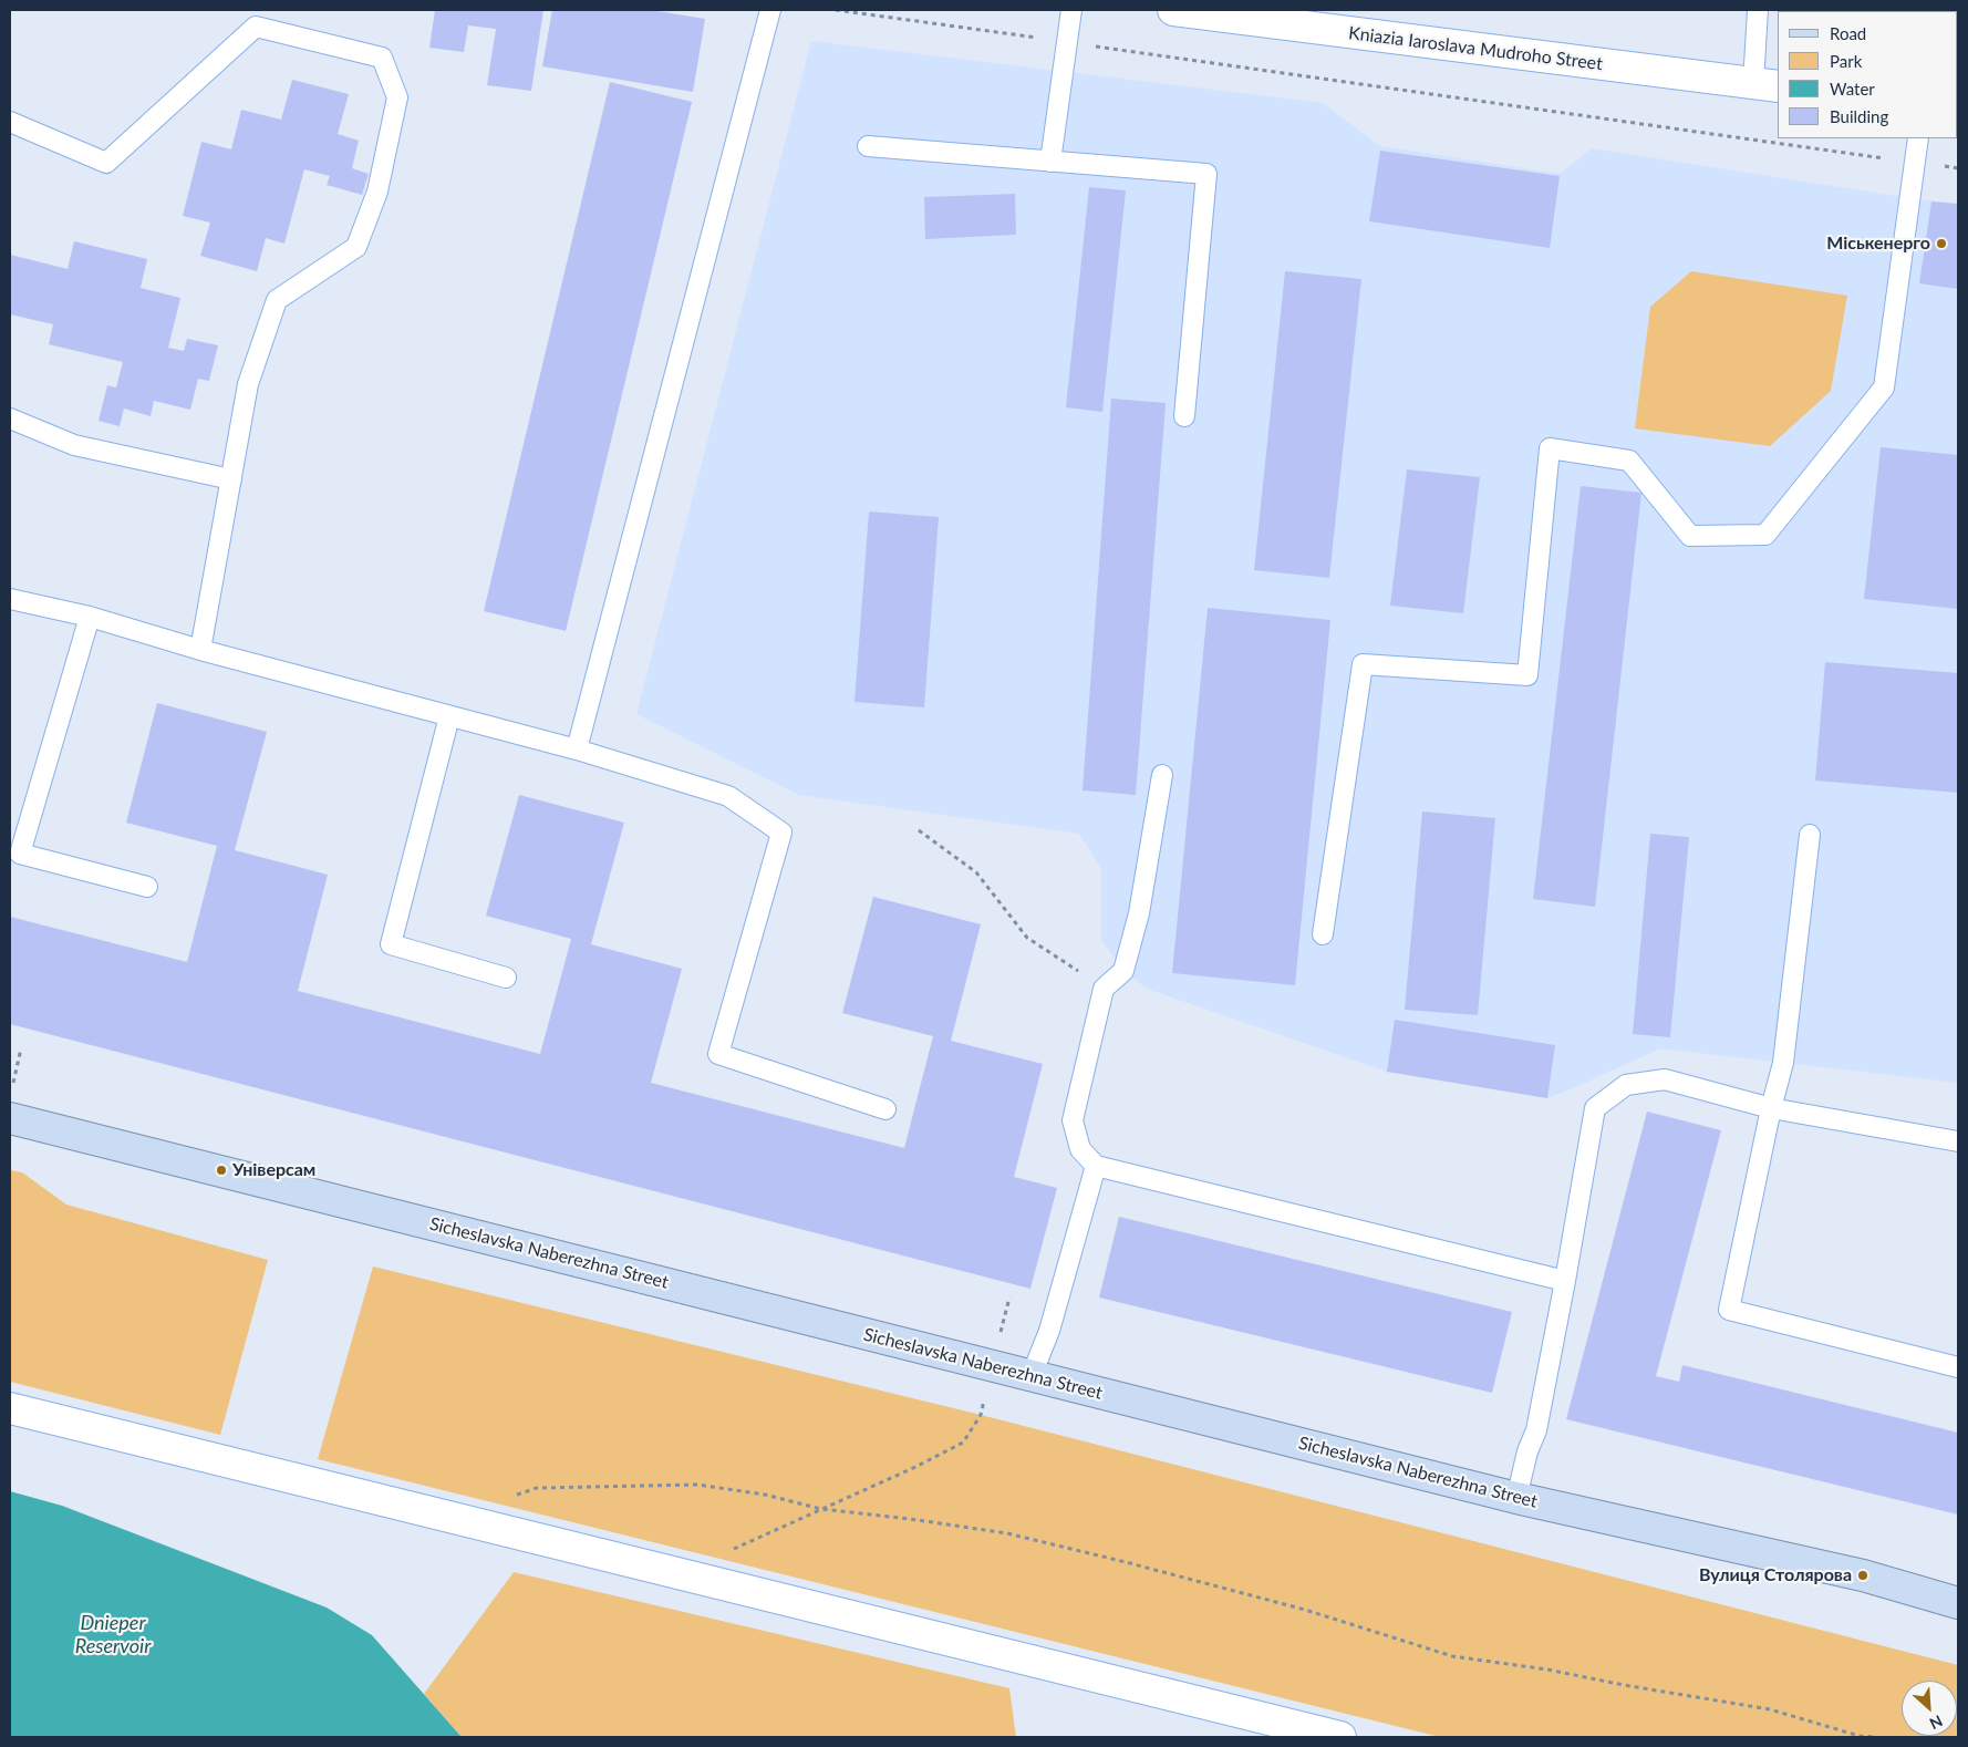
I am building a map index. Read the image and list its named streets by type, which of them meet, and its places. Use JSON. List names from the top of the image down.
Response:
{
  "streets": {
    "main road": ["Sicheslavska Naberezhna Street"],
    "street": ["Kniazia Iaroslava Mudroho Street"]
  },
  "water": ["Dnieper Reservoir"],
  "places": ["Міськенерго", "Універсам", "Вулиця Столярова"],
  "legend": [
    "Road",
    "Park",
    "Water",
    "Building"
  ],
  "north": "bottom right"
}
